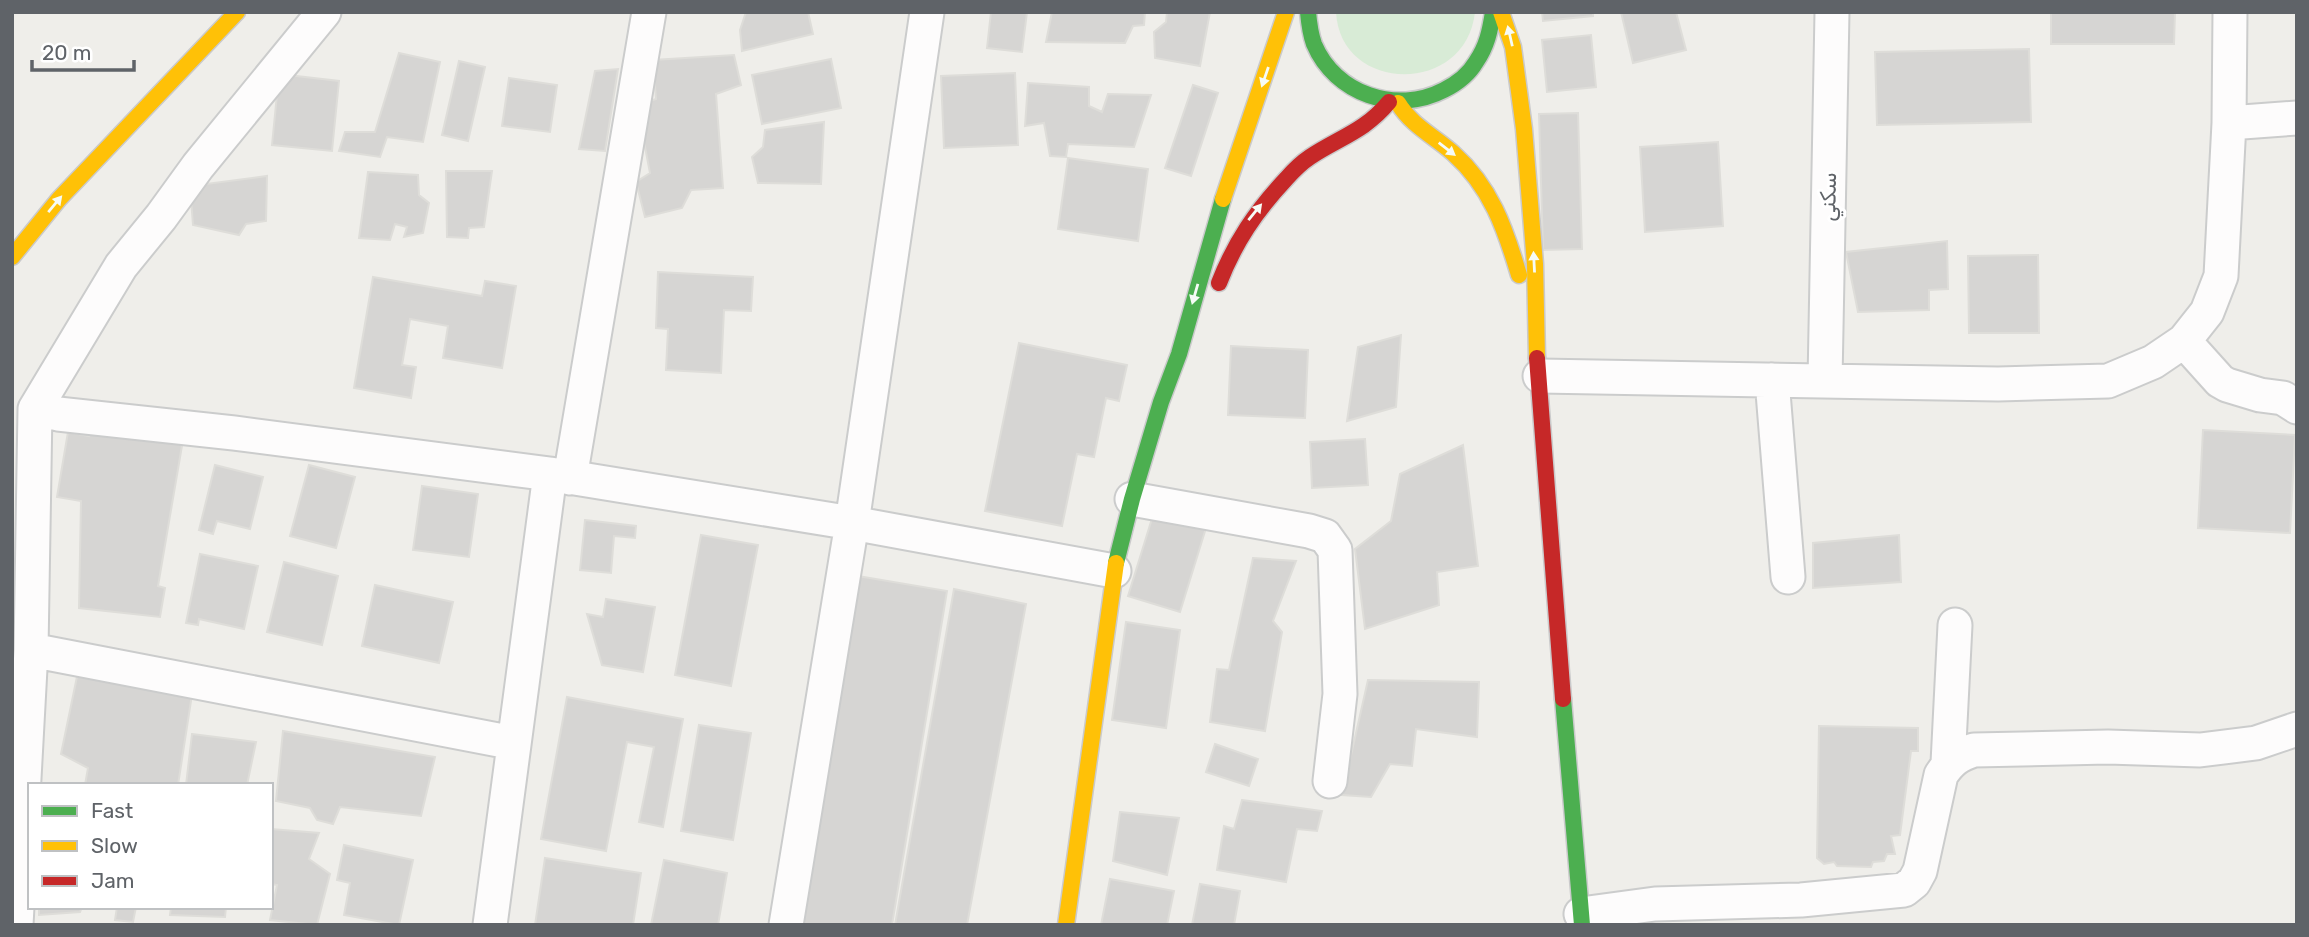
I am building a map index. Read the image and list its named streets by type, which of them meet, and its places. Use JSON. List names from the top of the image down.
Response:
{
  "streets": {
    "street": ["سكني"]
  },
  "legend": ["Fast", "Slow", "Jam"],
  "scale_bar": "20 m"
}
